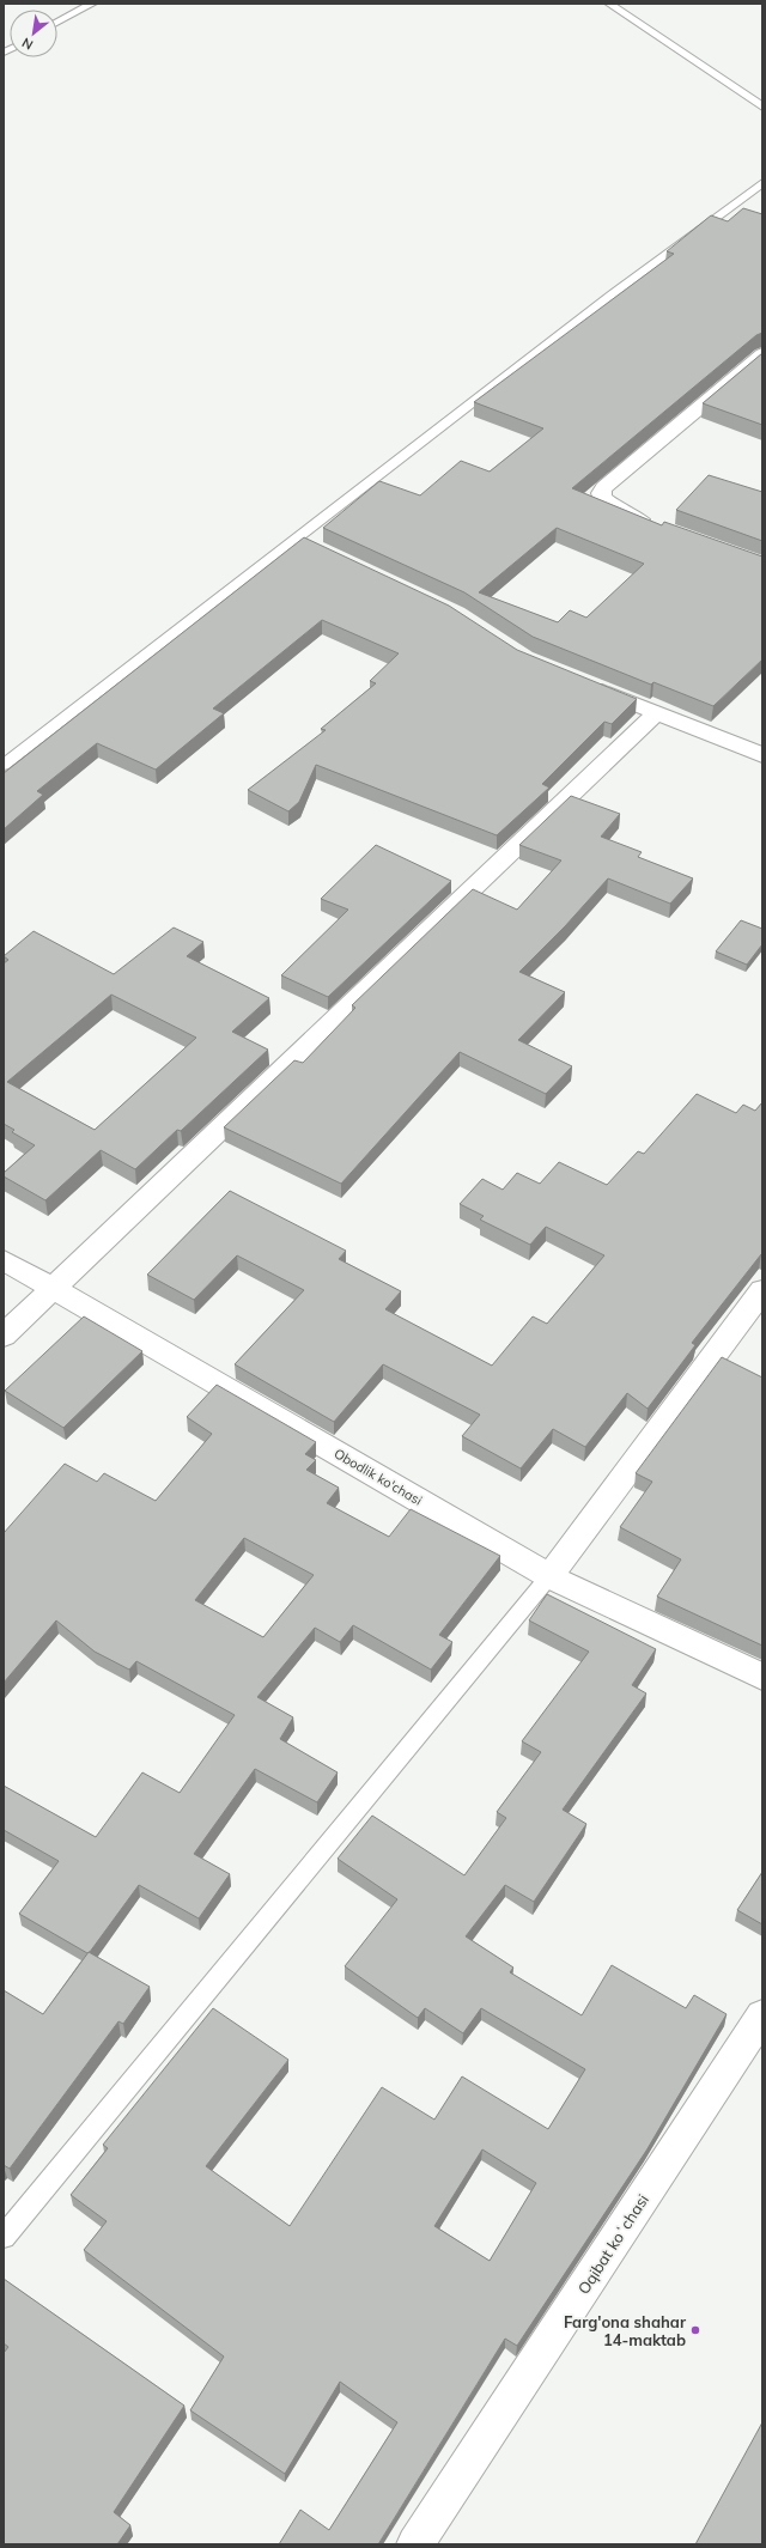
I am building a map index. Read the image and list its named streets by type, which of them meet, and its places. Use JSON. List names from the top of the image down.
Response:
{
  "streets": {
    "street": ["Obodlik ko'chasi", "Oqibat koʻchasi"]
  },
  "places": ["Farg'ona shahar 14-maktab"],
  "north": "bottom left"
}
